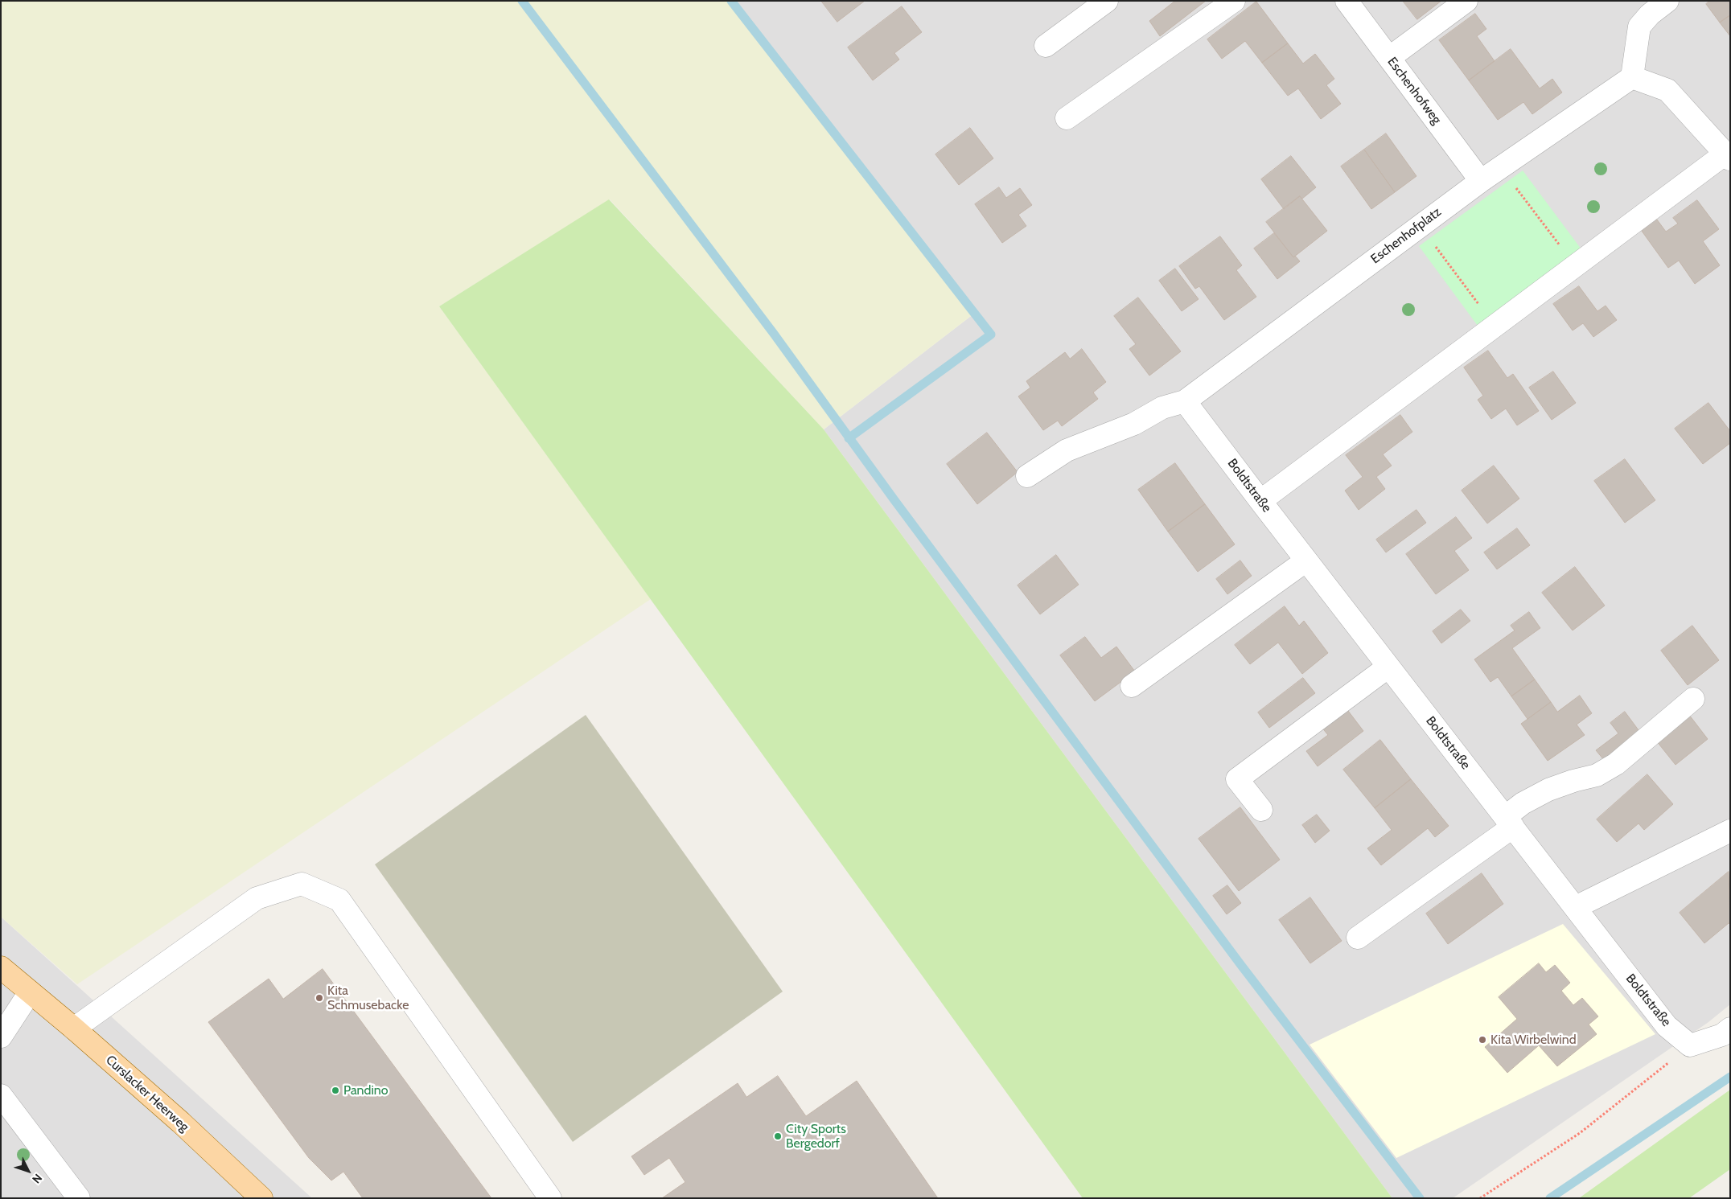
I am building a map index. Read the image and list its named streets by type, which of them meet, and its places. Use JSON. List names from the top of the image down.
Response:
{
  "streets": {
    "main road": ["Curslacker Heerweg"],
    "street": ["Eschenhofweg", "Eschenhofplatz", "Boldtstraße"]
  },
  "crossings": [
    ["Eschenhofweg", "Eschenhofplatz"],
    ["Eschenhofplatz", "Boldtstraße"]
  ],
  "places": [
    "Kita Schmusebacke",
    "Kita Wirbelwind",
    "Pandino",
    "City Sports Bergedorf"
  ],
  "north": "bottom right"
}
